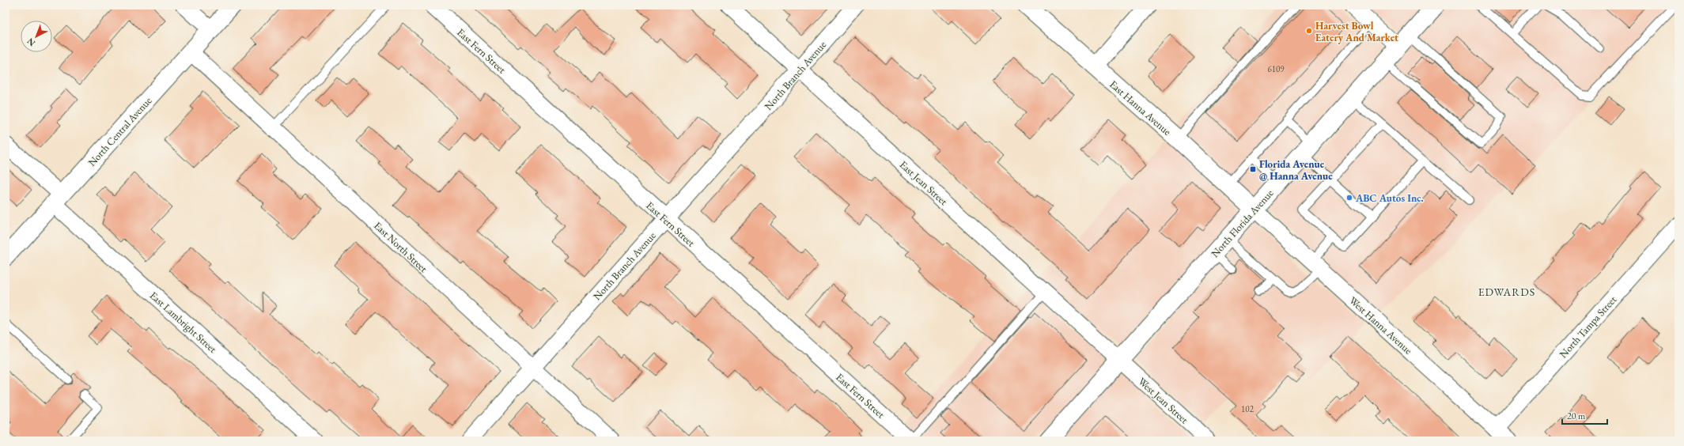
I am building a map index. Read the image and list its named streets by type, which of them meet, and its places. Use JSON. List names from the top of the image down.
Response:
{
  "streets": {
    "street": [
      "East Fern Street",
      "North Branch Avenue",
      "East Hanna Avenue",
      "North Central Avenue",
      "East Jean Street",
      "North Florida Avenue",
      "East North Street",
      "East Lambright Street",
      "West Hanna Avenue",
      "North Tampa Street",
      "West Jean Street"
    ]
  },
  "crossings": [
    ["East Fern Street", "North Branch Avenue"],
    ["North Branch Avenue", "East Jean Street"],
    ["North Branch Avenue", "East North Street"],
    ["East Hanna Avenue", "North Florida Avenue"],
    ["East Hanna Avenue", "West Hanna Avenue"],
    ["North Central Avenue", "East North Street"],
    ["North Central Avenue", "East Lambright Street"],
    ["East Jean Street", "North Florida Avenue"],
    ["East Jean Street", "West Jean Street"],
    ["North Florida Avenue", "West Hanna Avenue"],
    ["North Florida Avenue", "West Jean Street"],
    ["West Hanna Avenue", "North Tampa Street"]
  ],
  "districts": ["EDWARDS"],
  "places": {
    "other": ["Harvest Bowl Eatery And Market", "ABC Autos Inc."],
    "transit": ["Florida Avenue @ Hanna Avenue"]
  },
  "house_numbers": ["6109", "102"],
  "scale_bar": "20 m",
  "north": "bottom left"
}
